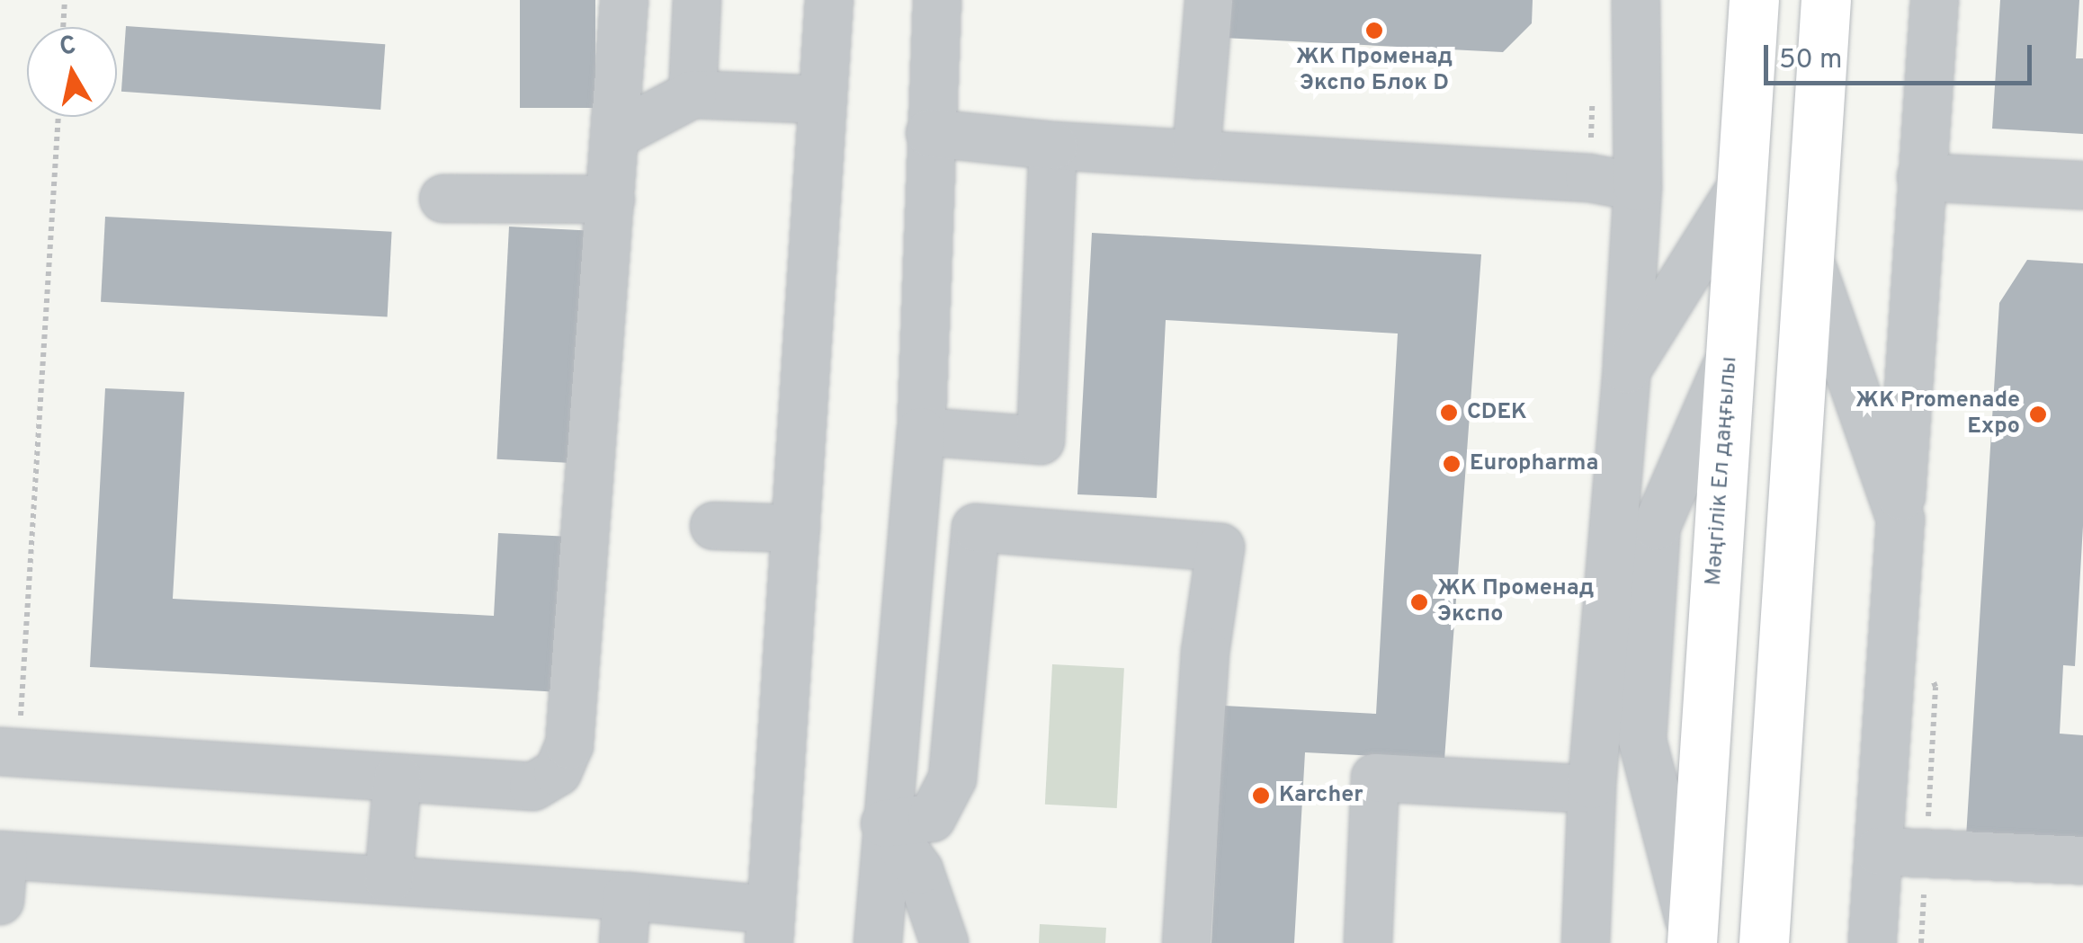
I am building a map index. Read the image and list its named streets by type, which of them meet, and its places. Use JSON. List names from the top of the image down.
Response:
{
  "streets": {
    "main road": ["Мәңгілік Ел даңғылы"]
  },
  "places": [
    "ЖК Променад Экспо Блок D",
    "CDEK",
    "ЖК Promenade Expo",
    "Europharma",
    "ЖК Променад Экспо",
    "Karcher"
  ],
  "scale_bar": "50 m",
  "north": "top"
}
